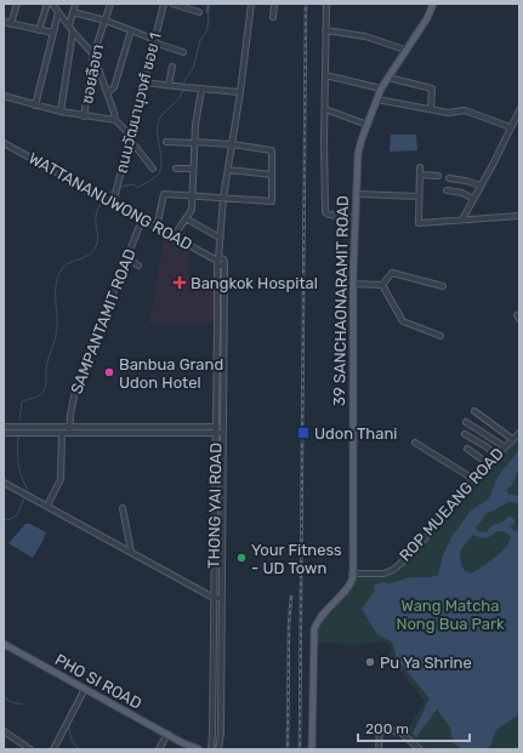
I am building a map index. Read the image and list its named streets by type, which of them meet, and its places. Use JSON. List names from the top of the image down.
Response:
{
  "streets": {
    "main road": ["39 SANCHAONARAMIT ROAD", "PHO SI ROAD"],
    "street": [
      "ซอยลือชา",
      "ถนนวัฒนานุวงศ์ ซอย 1",
      "WATTANANUWONG ROAD",
      "SAMPANTAMIT ROAD",
      "ROP MUEANG ROAD",
      "THONG YAI ROAD"
    ]
  },
  "crossings": [
    ["ถนนวัฒนานุวงศ์ ซอย 1", "WATTANANUWONG ROAD"],
    ["WATTANANUWONG ROAD", "SAMPANTAMIT ROAD"],
    ["WATTANANUWONG ROAD", "THONG YAI ROAD"],
    ["39 SANCHAONARAMIT ROAD", "ROP MUEANG ROAD"]
  ],
  "parks": ["Wang Matcha Nong Bua Park"],
  "places": {
    "health": ["Bangkok Hospital"],
    "other": ["Banbua Grand Udon Hotel", "Your Fitness - UD Town", "Pu Ya Shrine"],
    "transit": ["Udon Thani"]
  },
  "scale_bar": "200 m"
}
